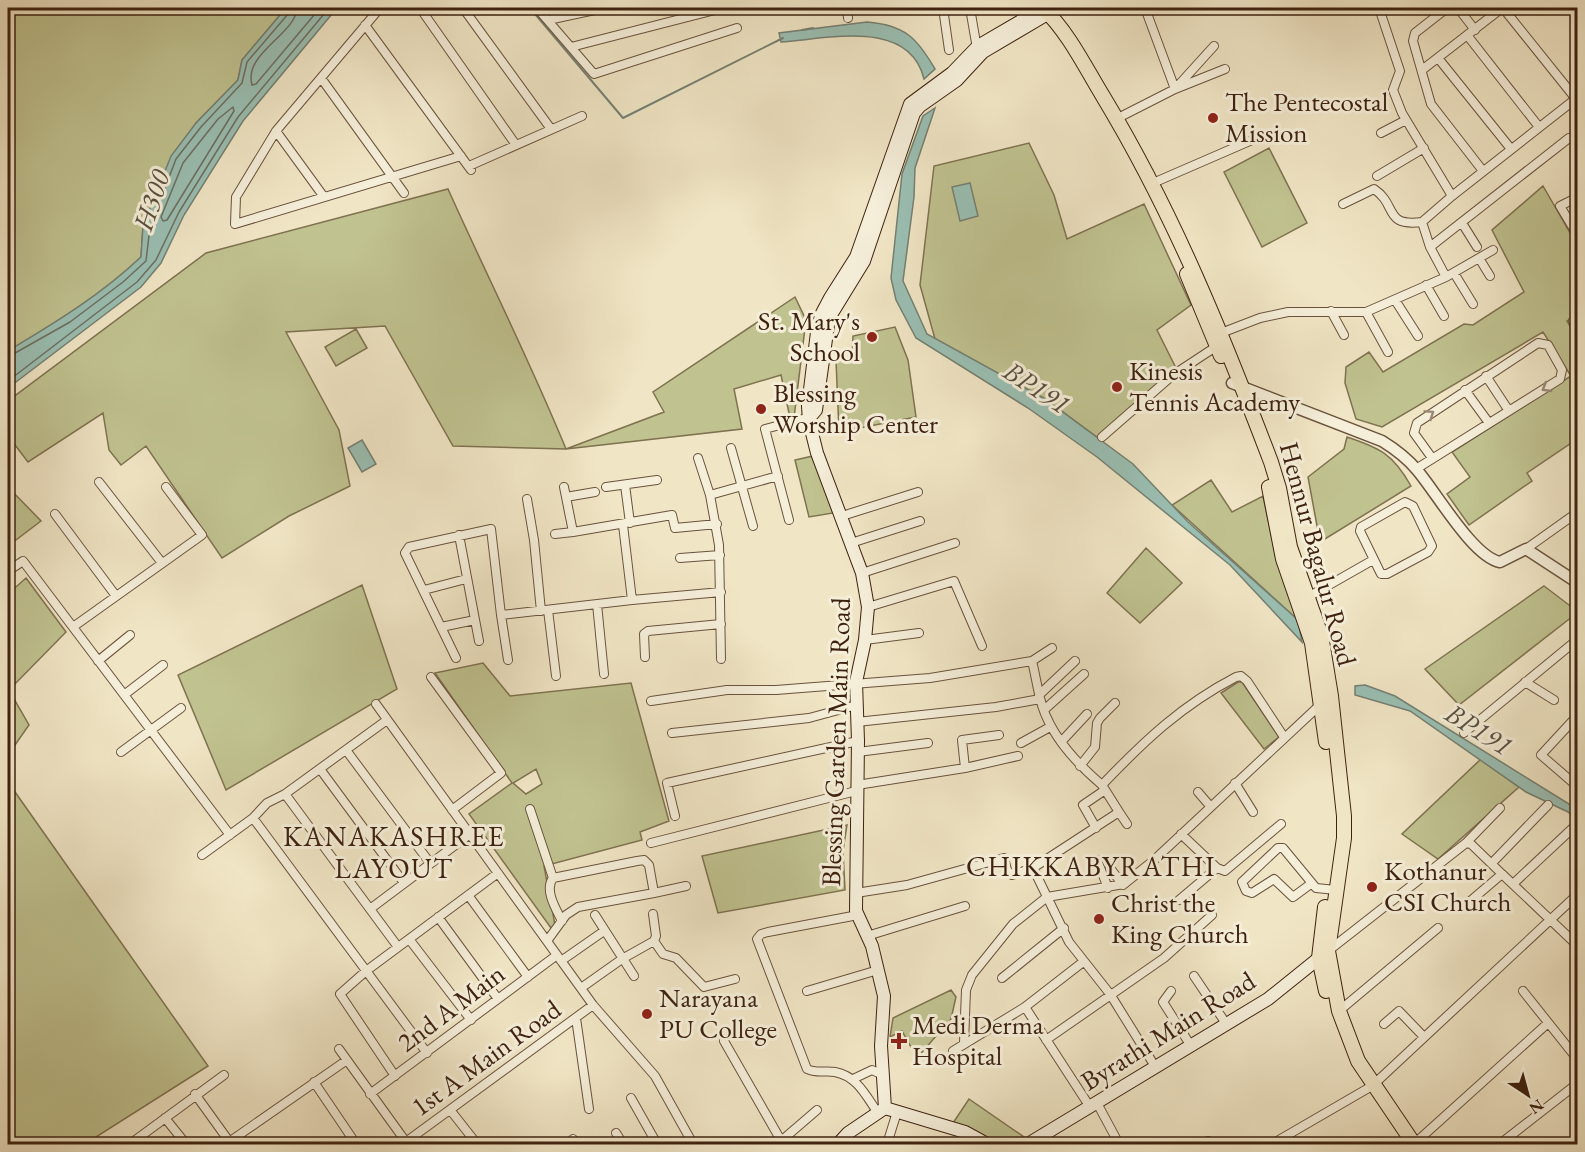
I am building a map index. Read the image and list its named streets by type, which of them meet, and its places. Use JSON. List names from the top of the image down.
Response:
{
  "streets": {
    "main road": ["Hennur Bagalur Road", "Blessing Garden Main Road", "Byrathi Main Road"],
    "street": ["2nd A Main", "1st A Main Road"]
  },
  "crossings": [
    ["Hennur Bagalur Road", "Blessing Garden Main Road"],
    ["Hennur Bagalur Road", "Byrathi Main Road"]
  ],
  "districts": ["KANAKASHREE LAYOUT", "CHIKKABYRATHI"],
  "water": ["H300", "BP191"],
  "places": {
    "other": [
      "The Pentecostal Mission",
      "St. Mary's School",
      "Kinesis Tennis Academy",
      "Blessing Worship Center",
      "Kothanur CSI Church",
      "Christ the King Church",
      "Narayana PU College"
    ],
    "health": ["Medi Derma Hospital"]
  },
  "north": "bottom right"
}
